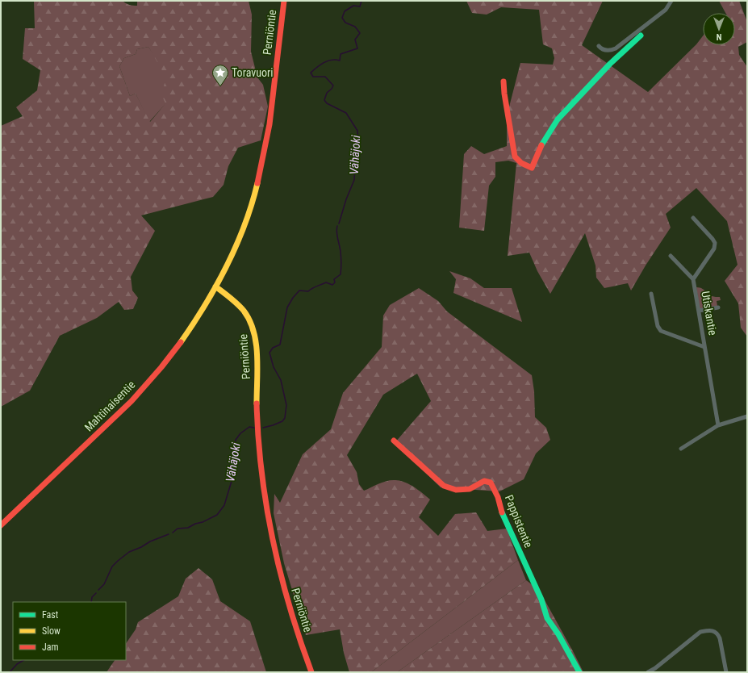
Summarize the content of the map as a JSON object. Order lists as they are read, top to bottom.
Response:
{
  "streets": {
    "main road": ["Perniöntie", "Mahtinaisentie", "Pappistentie"],
    "street": ["Utiskantie"]
  },
  "crossings": [
    ["Perniöntie", "Mahtinaisentie"]
  ],
  "water": ["Vähäjoki"],
  "places": {
    "place": ["Toravuori"]
  },
  "legend": ["Fast", "Slow", "Jam"],
  "north": "bottom"
}
